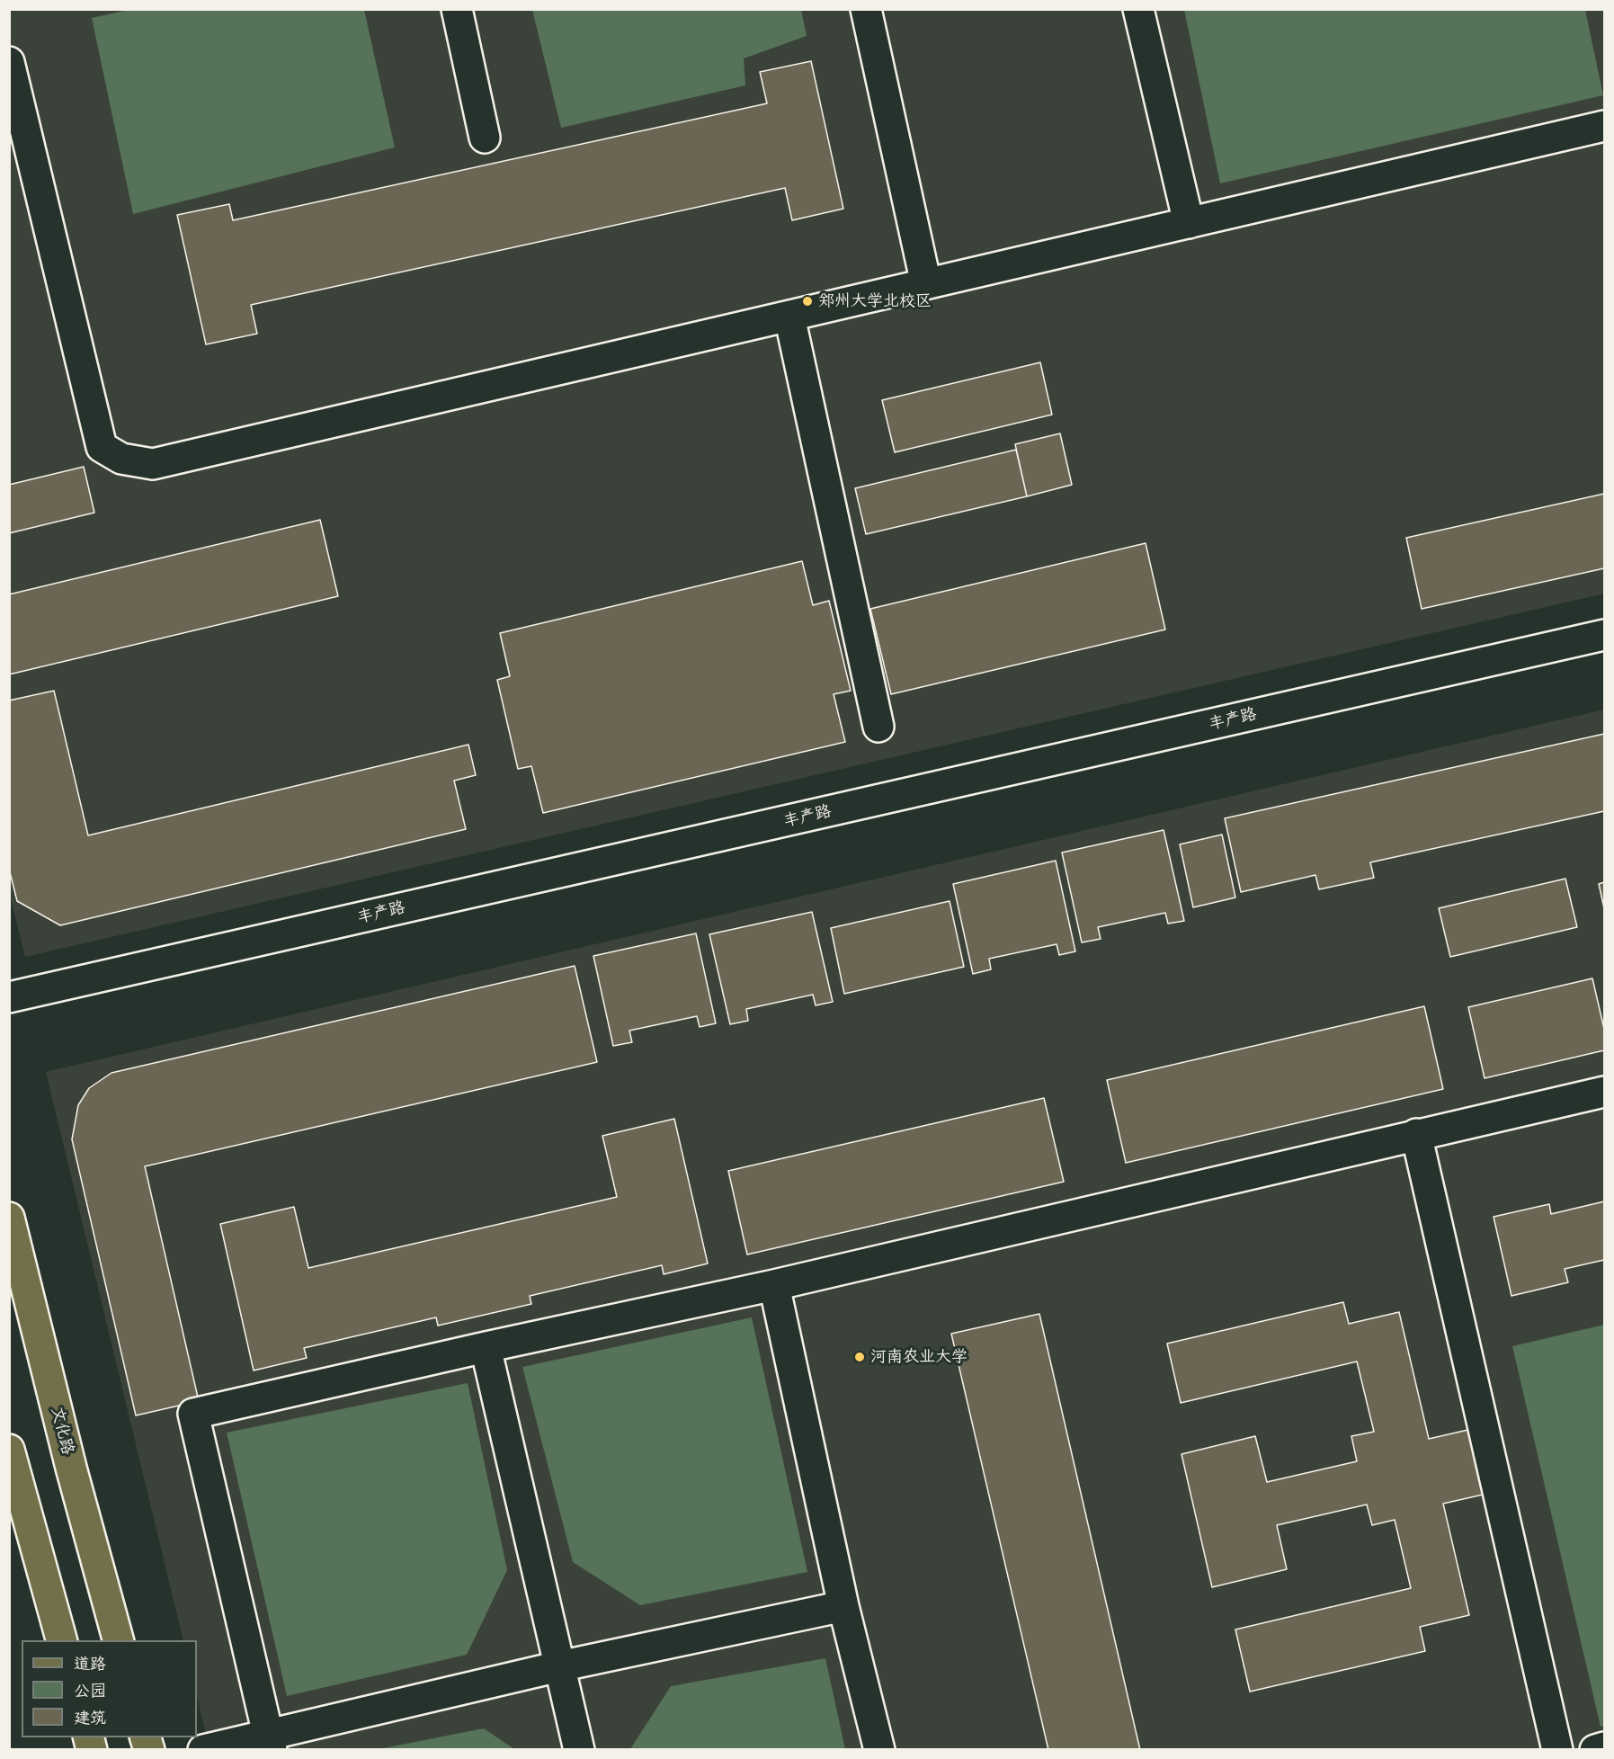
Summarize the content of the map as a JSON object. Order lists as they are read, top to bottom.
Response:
{
  "streets": {
    "main road": ["文化路"],
    "street": ["丰产路"]
  },
  "places": ["郑州大学北校区", "河南农业大学"],
  "legend": ["道路", "公园", "建筑"]
}
